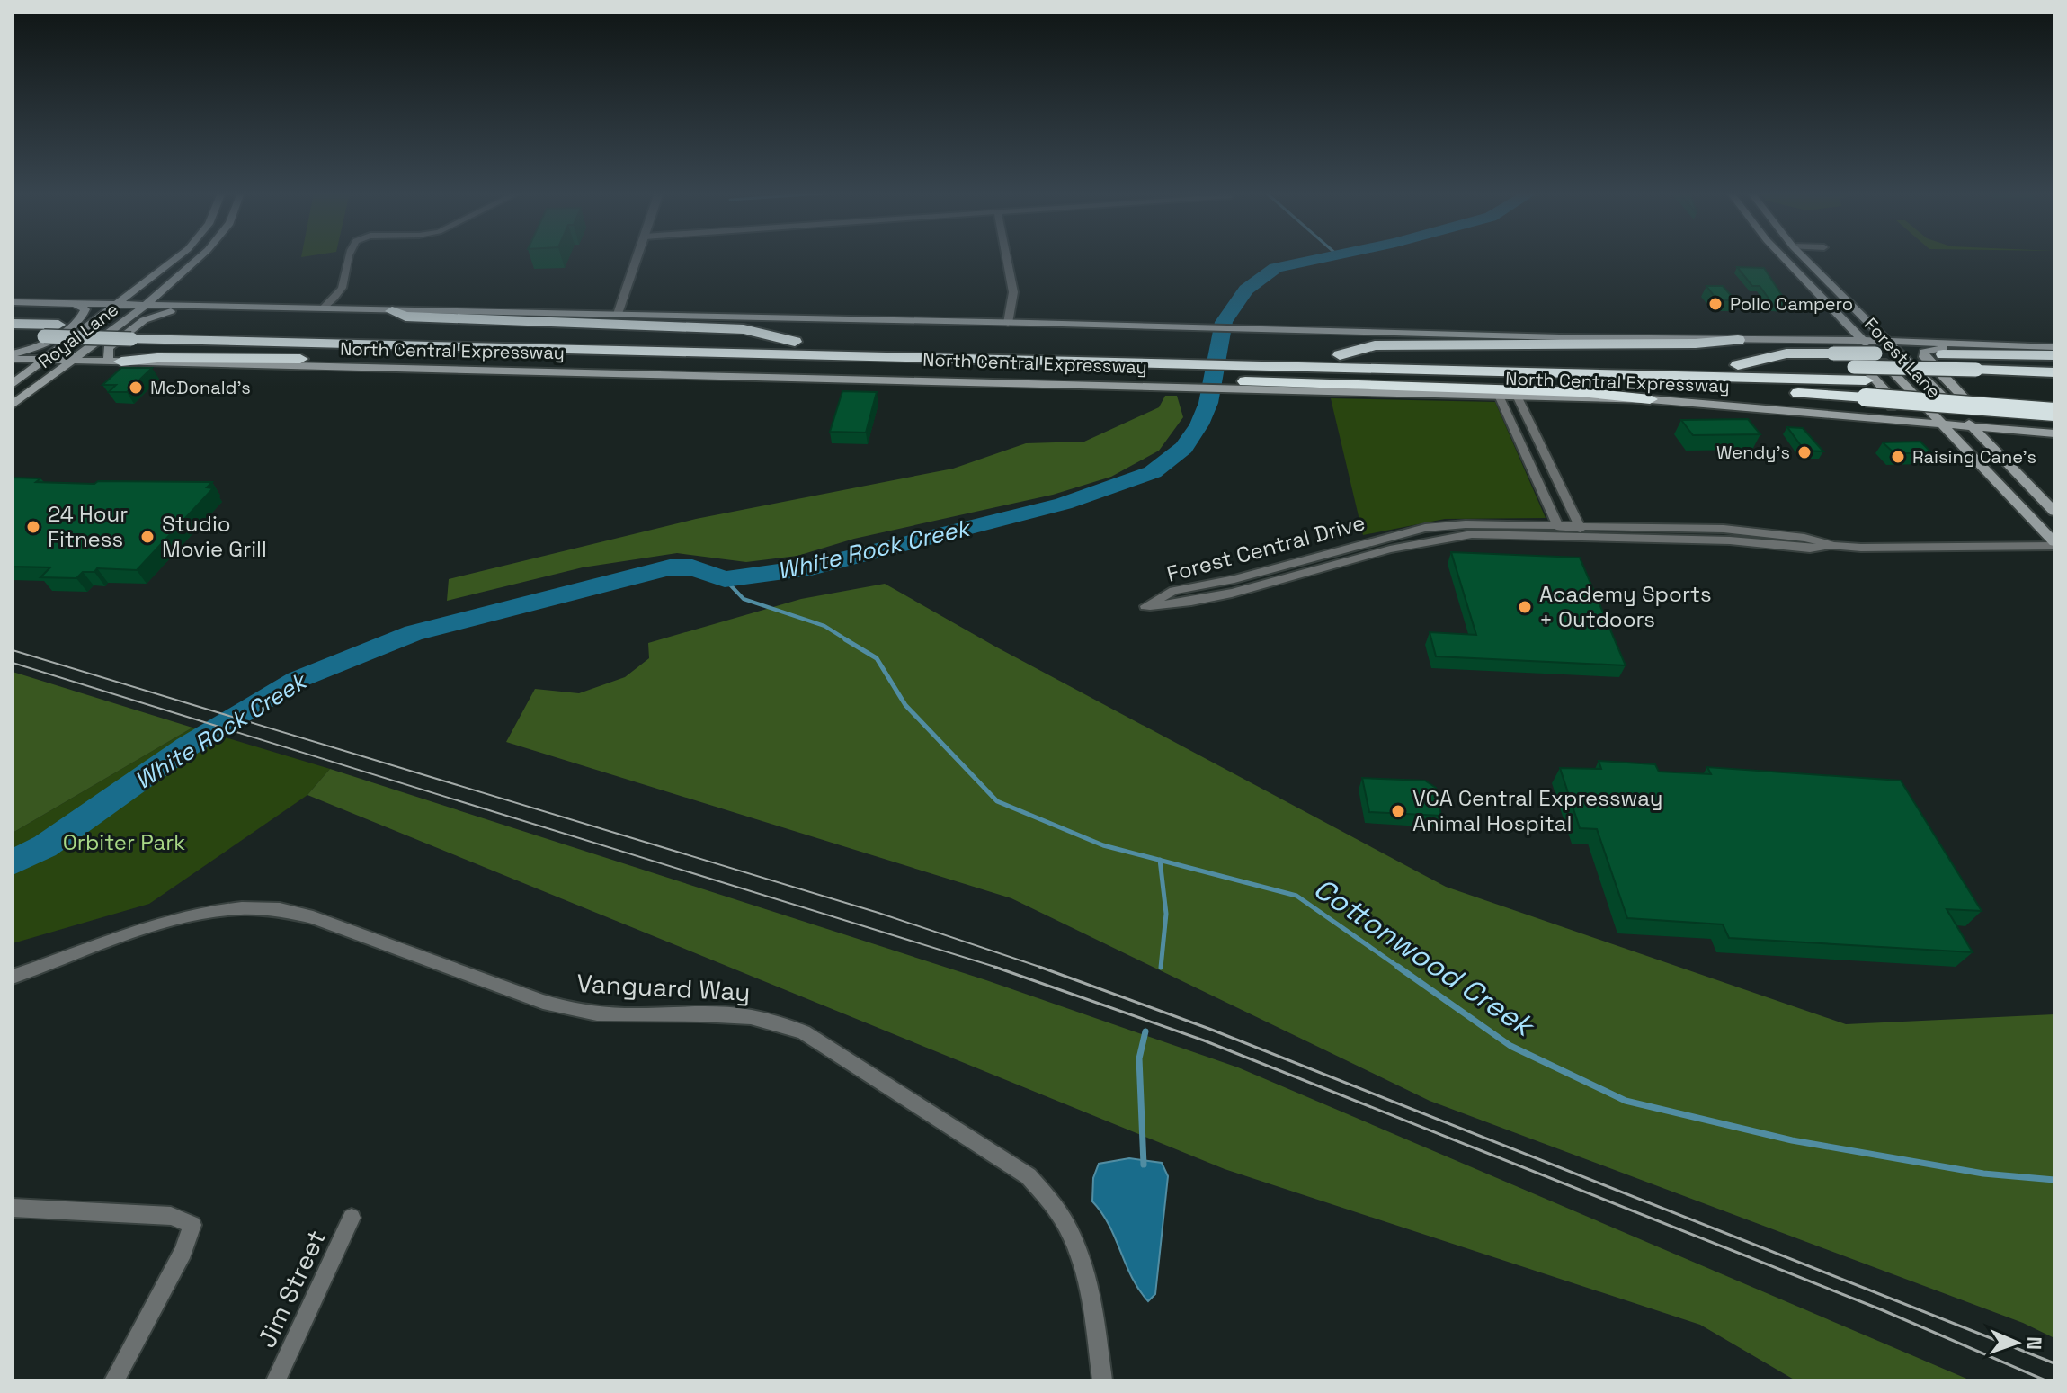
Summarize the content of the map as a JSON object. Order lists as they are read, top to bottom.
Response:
{
  "streets": {
    "highway": ["North Central Expressway"],
    "main road": ["Royal Lane", "Forest Lane"],
    "street": ["Forest Central Drive", "Vanguard Way", "Jim Street"]
  },
  "crossings": [
    ["Royal Lane", "North Central Expressway"],
    ["North Central Expressway", "Forest Lane"],
    ["Forest Lane", "Forest Central Drive"]
  ],
  "water": ["White Rock Creek", "Cottonwood Creek"],
  "parks": ["Orbiter Park"],
  "places": [
    "Pollo Campero",
    "McDonald's",
    "Wendy's",
    "Raising Cane's",
    "24 Hour Fitness",
    "Studio Movie Grill",
    "Academy Sports + Outdoors",
    "VCA Central Expressway Animal Hospital"
  ],
  "north": "right"
}
